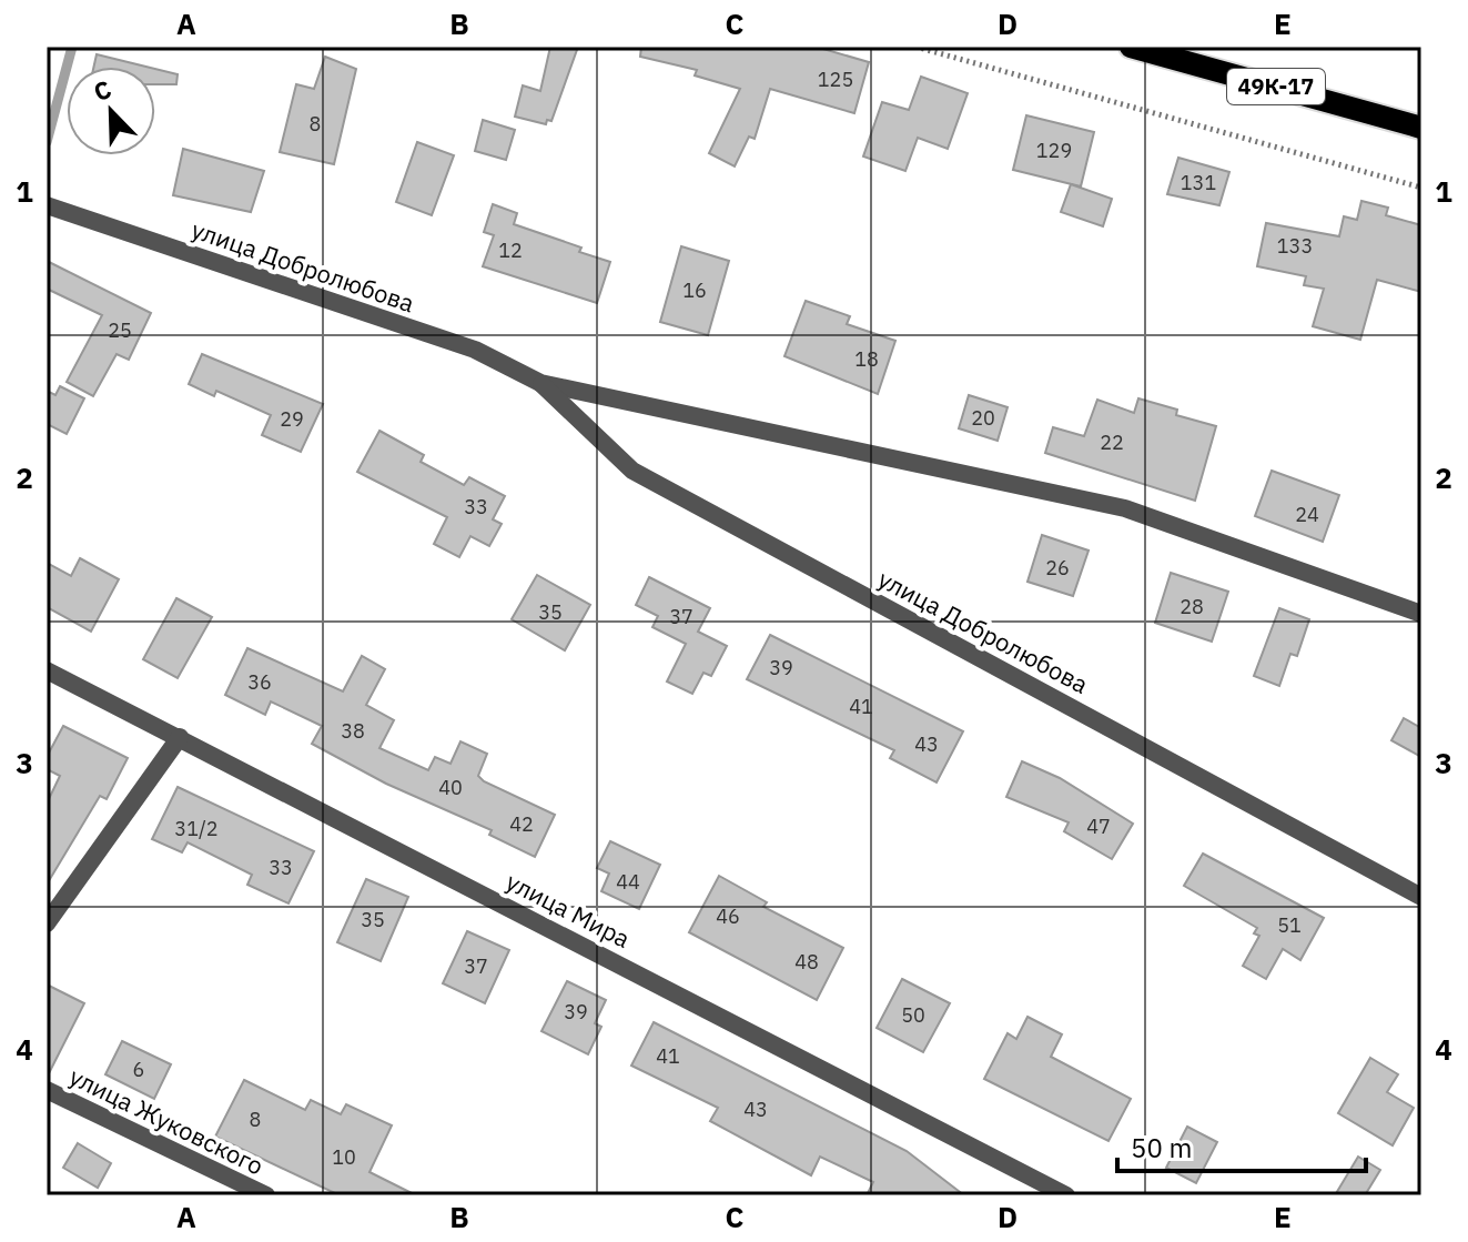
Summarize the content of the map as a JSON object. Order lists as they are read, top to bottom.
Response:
{
  "streets": {
    "main road": ["49К-17"],
    "street": ["улица Добролюбова", "улица Мира", "улица Жуковского"]
  },
  "house_numbers": [
    "125",
    "8",
    "129",
    "131",
    "133",
    "12",
    "16",
    "25",
    "18",
    "20",
    "29",
    "22",
    "33",
    "24",
    "26",
    "28",
    "35",
    "37",
    "39",
    "36",
    "41",
    "38",
    "43",
    "40",
    "42",
    "47",
    "31/2",
    "33",
    "44",
    "46",
    "35",
    "51",
    "48",
    "37",
    "39",
    "50",
    "41",
    "6",
    "43",
    "8",
    "10"
  ],
  "scale_bar": "50 m",
  "north": "top left",
  "grid": {
    "columns": [
      "A",
      "B",
      "C",
      "D",
      "E"
    ],
    "rows": [
      "1",
      "2",
      "3",
      "4"
    ]
  }
}
